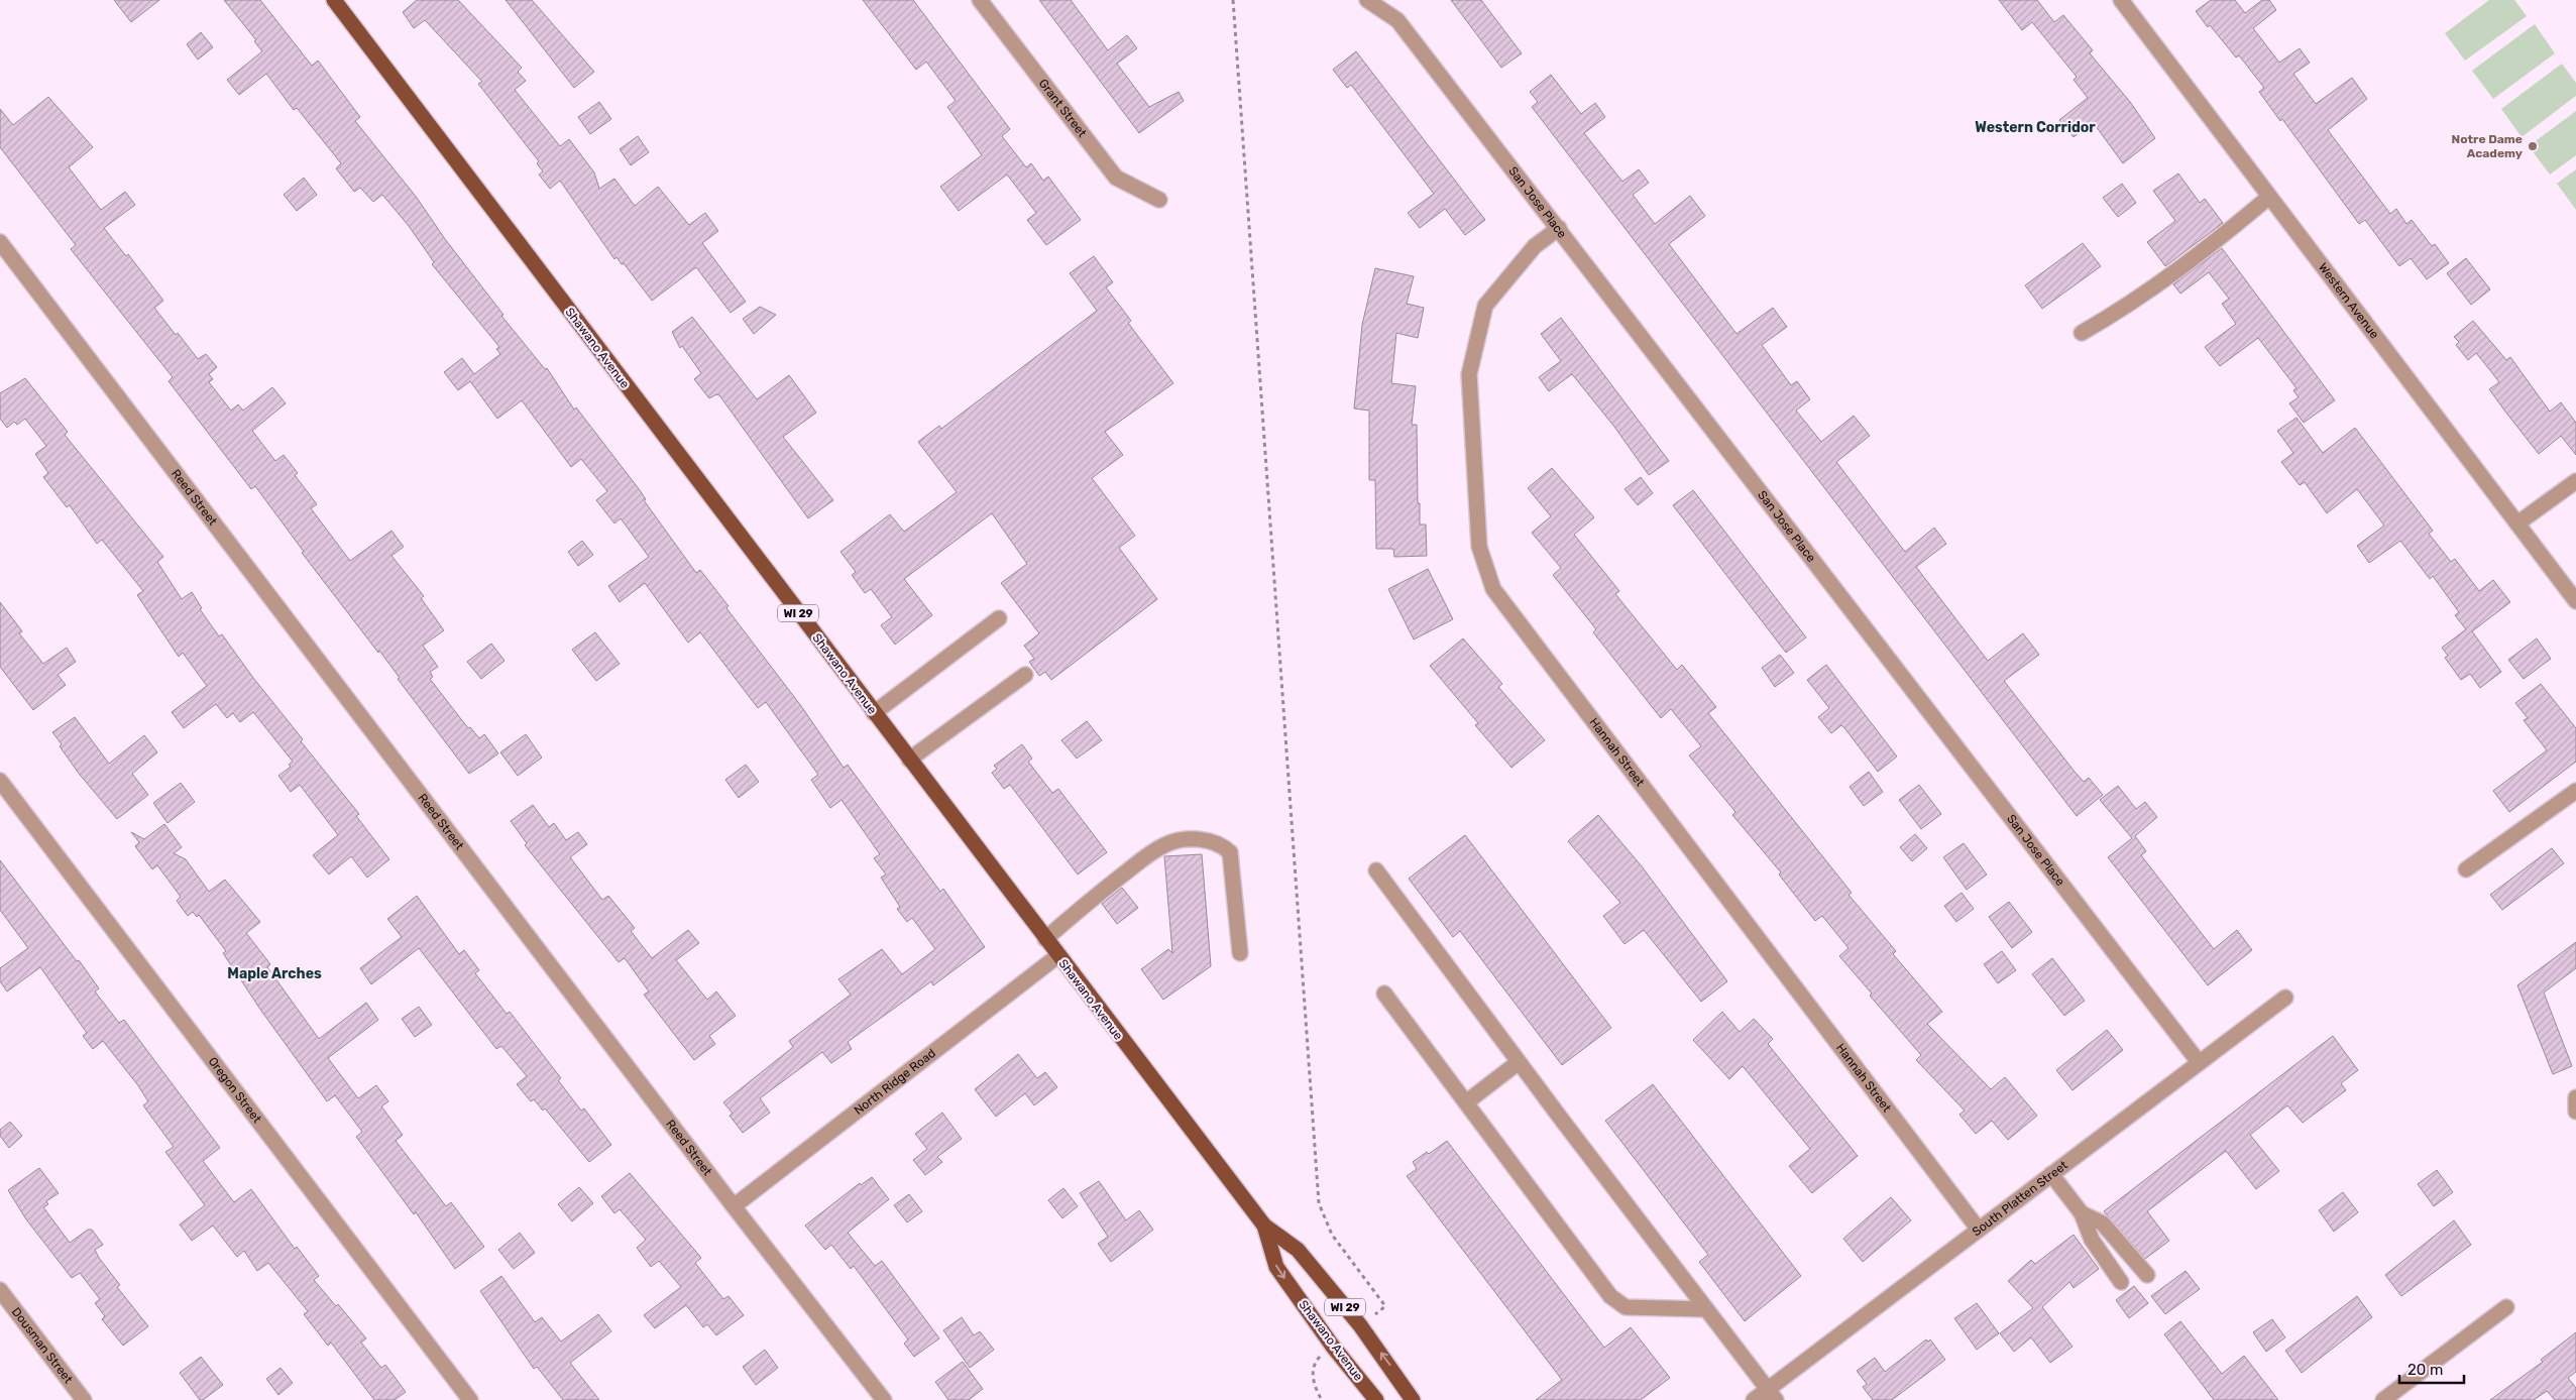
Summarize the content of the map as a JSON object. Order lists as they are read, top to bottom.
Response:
{
  "streets": {
    "main road": ["Shawano Avenue", "WI 29"],
    "street": [
      "Grant Street",
      "San Jose Place",
      "Western Avenue",
      "Reed Street",
      "Hannah Street",
      "North Ridge Road",
      "Oregon Street",
      "South Platten Street",
      "Dousman Street"
    ]
  },
  "crossings": [
    ["San Jose Place", "Hannah Street"],
    ["San Jose Place", "South Platten Street"],
    ["Shawano Avenue", "North Ridge Road"],
    ["Reed Street", "North Ridge Road"],
    ["Hannah Street", "South Platten Street"]
  ],
  "districts": ["Western Corridor", "Maple Arches"],
  "places": ["Notre Dame Academy"],
  "scale_bar": "20 m"
}
